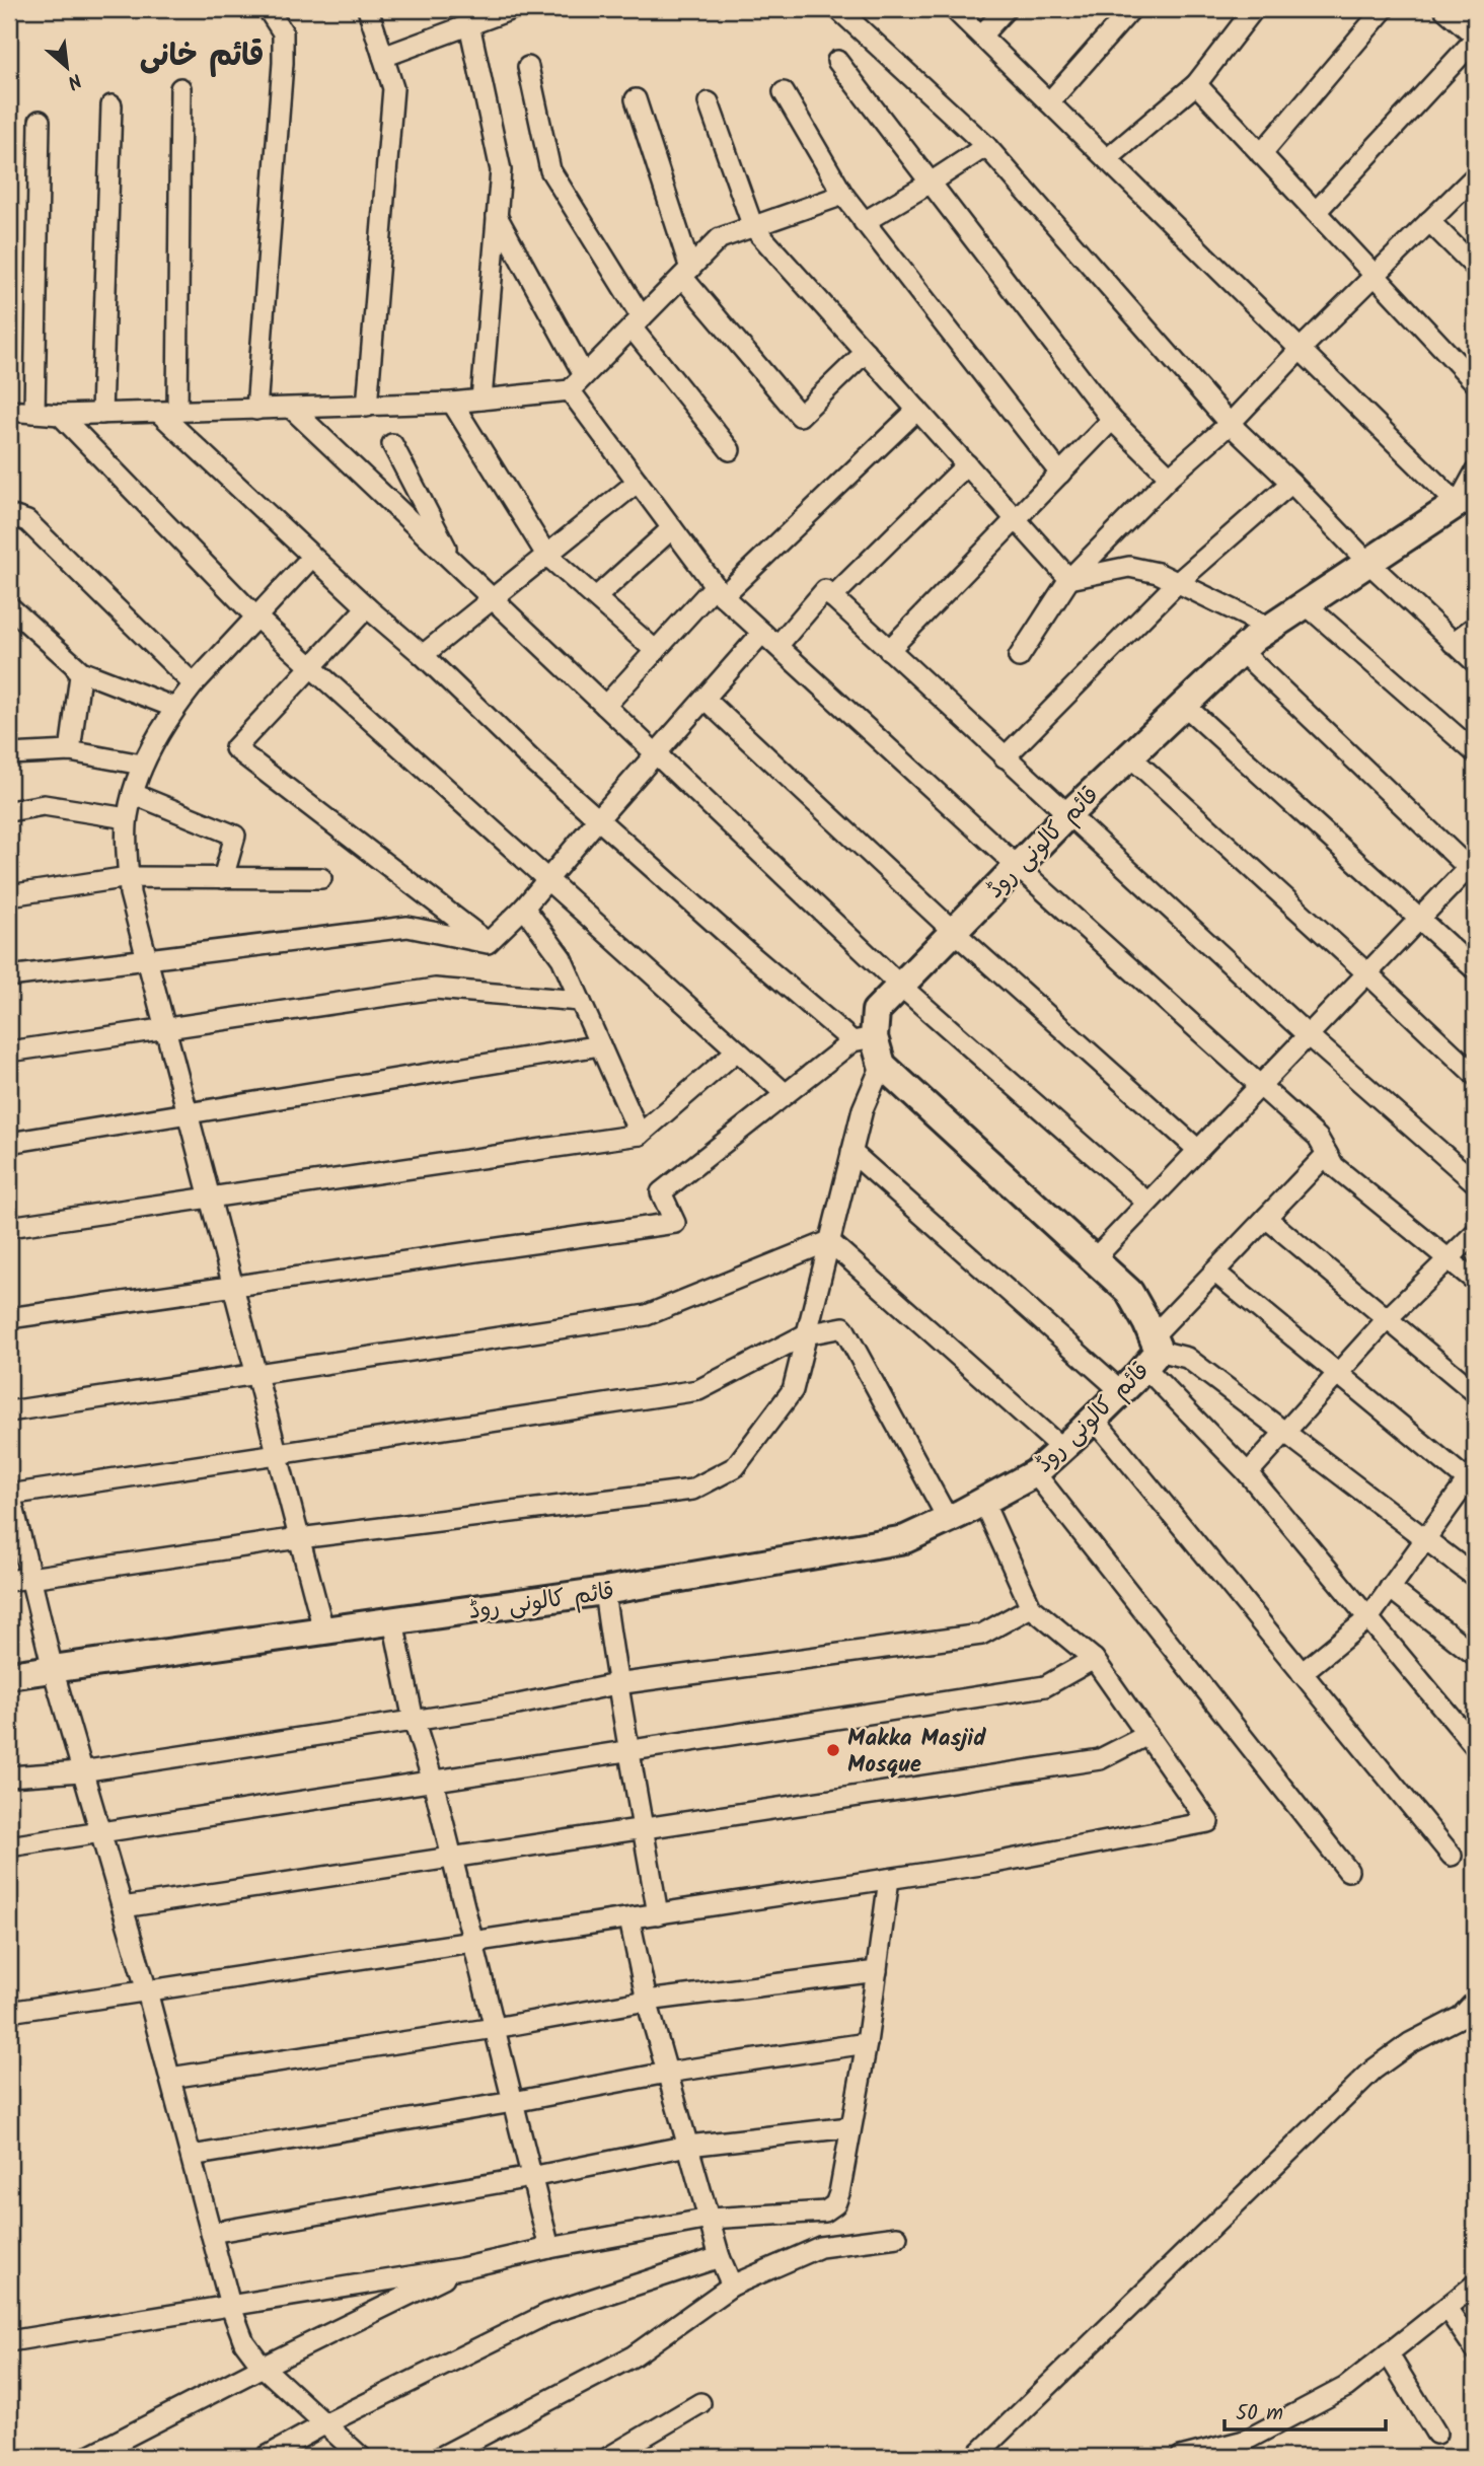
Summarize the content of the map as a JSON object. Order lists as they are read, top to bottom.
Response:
{
  "streets": {
    "street": ["قائم کالونی روڈ"]
  },
  "districts": ["قائم خانى"],
  "places": ["Makka Masjid Mosque"],
  "scale_bar": "50 m",
  "north": "bottom right"
}
